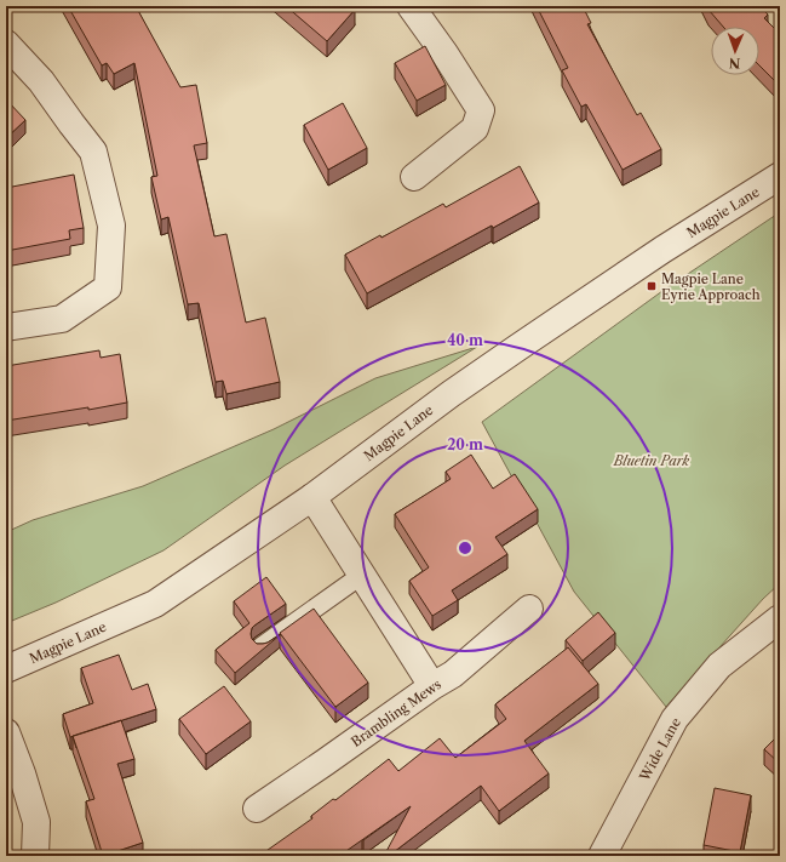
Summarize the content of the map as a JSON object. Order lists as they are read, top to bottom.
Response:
{
  "streets": {
    "street": ["Magpie Lane", "Brambling Mews", "Wide Lane"]
  },
  "parks": ["Bluetin Park"],
  "places": {
    "transit": ["Magpie Lane Eyrie Approach"]
  },
  "north": "bottom",
  "rings": ["40 m", "20 m"]
}
